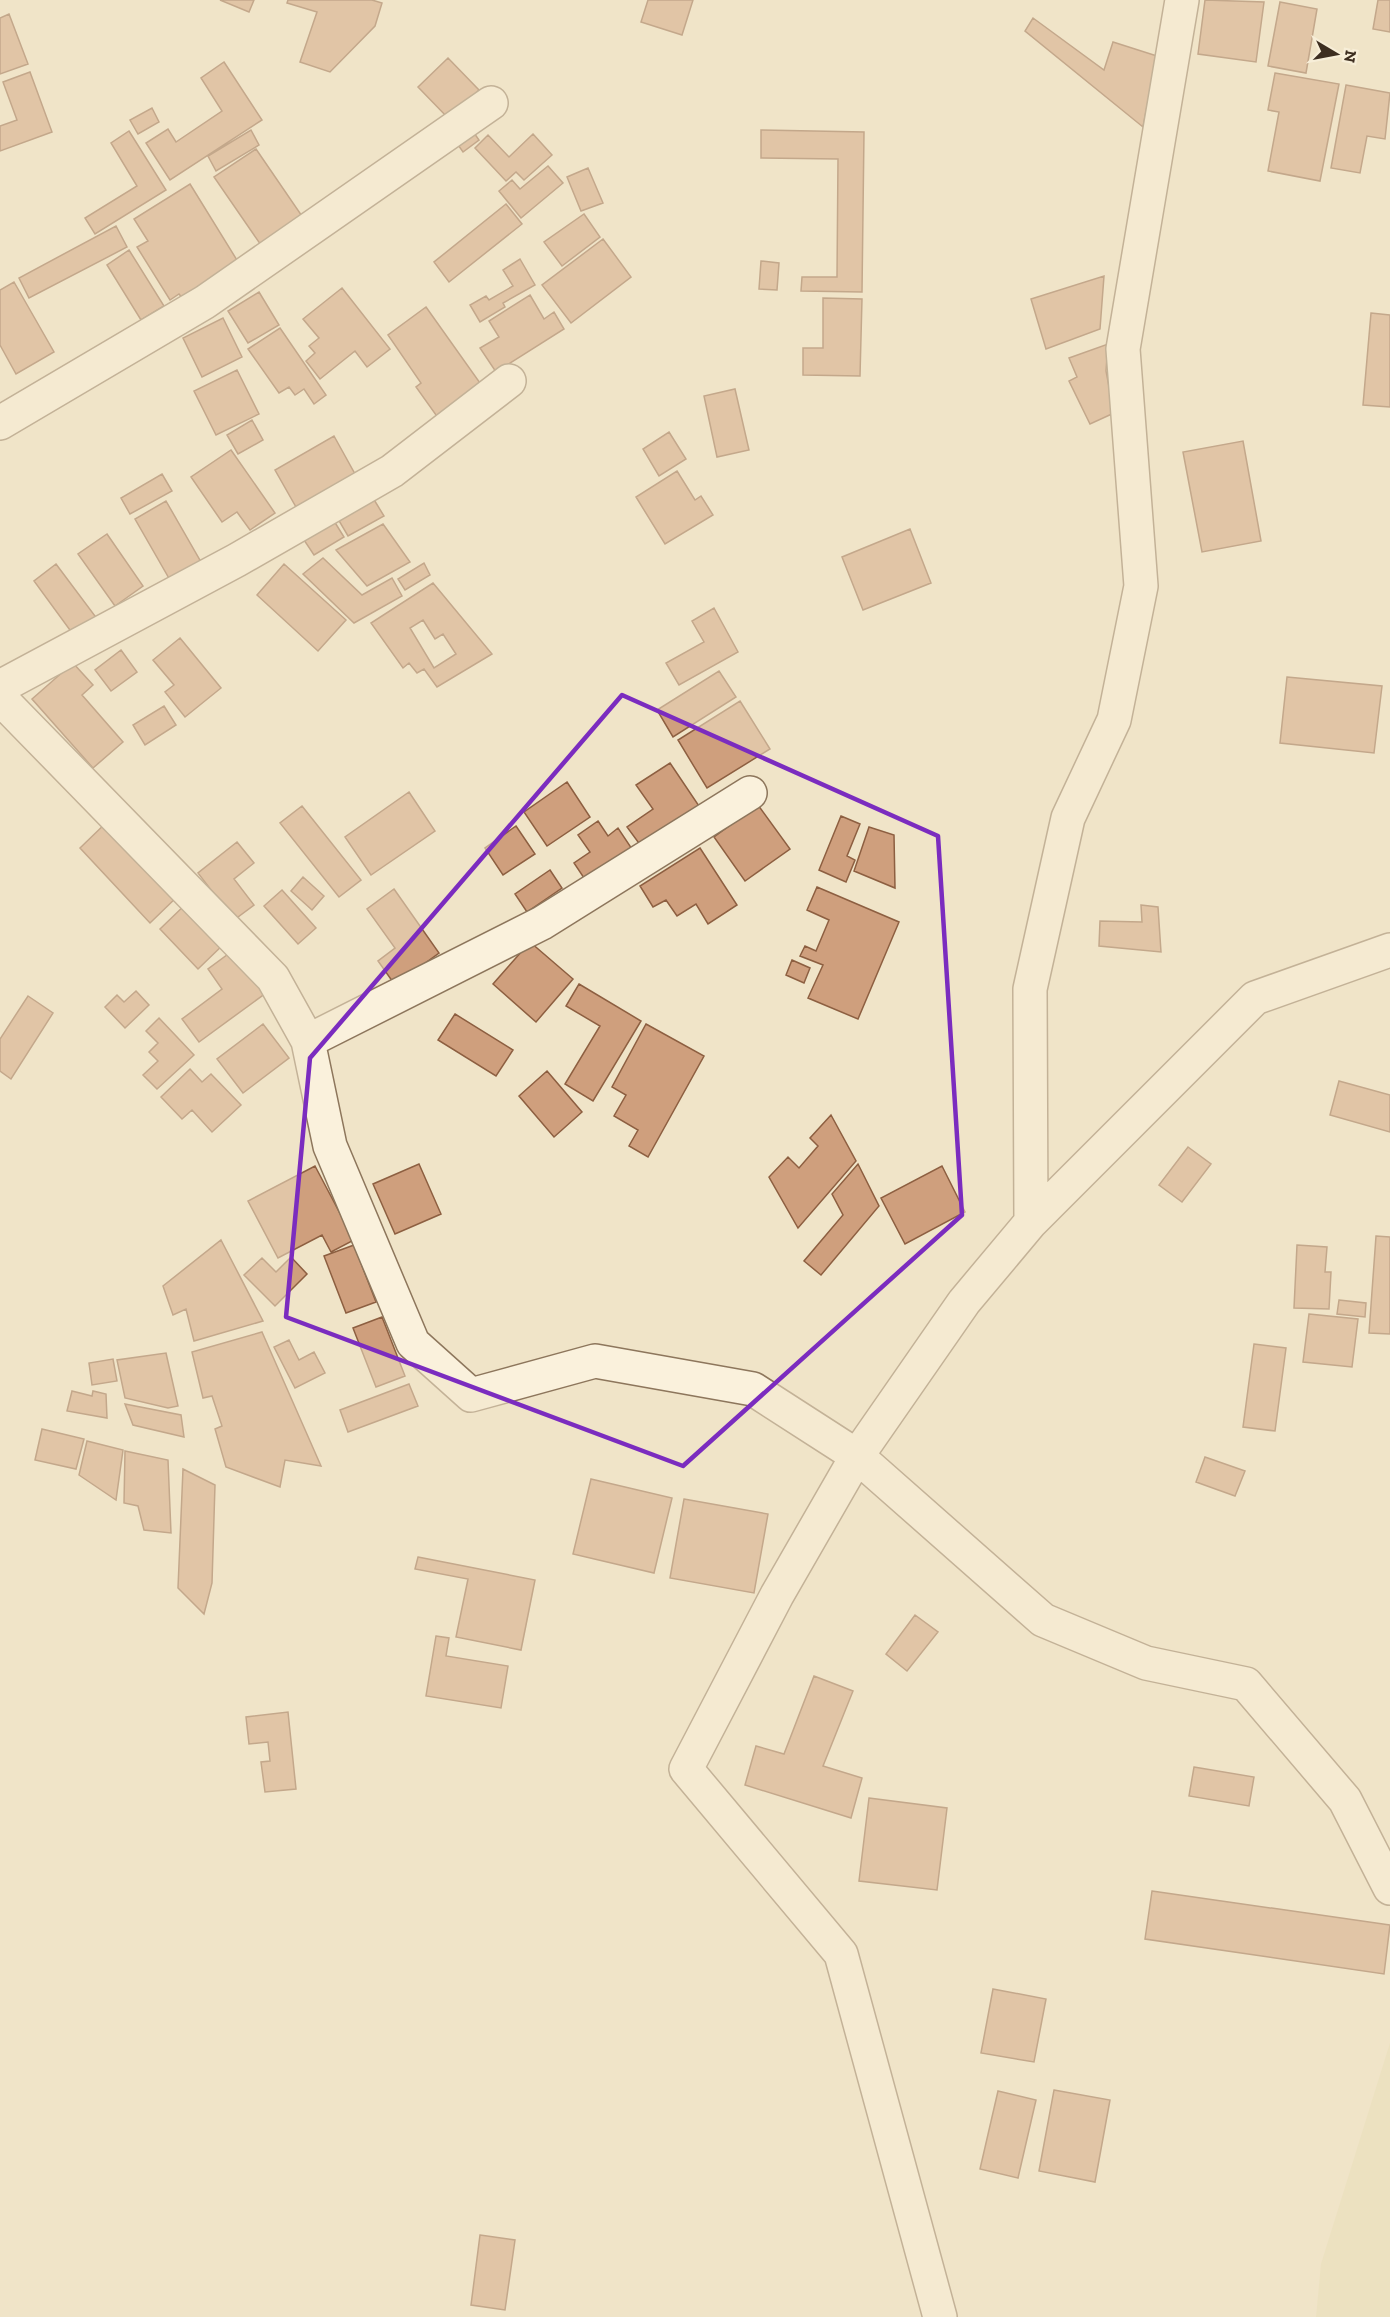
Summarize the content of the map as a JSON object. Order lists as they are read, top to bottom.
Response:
{
  "north": "right"
}
